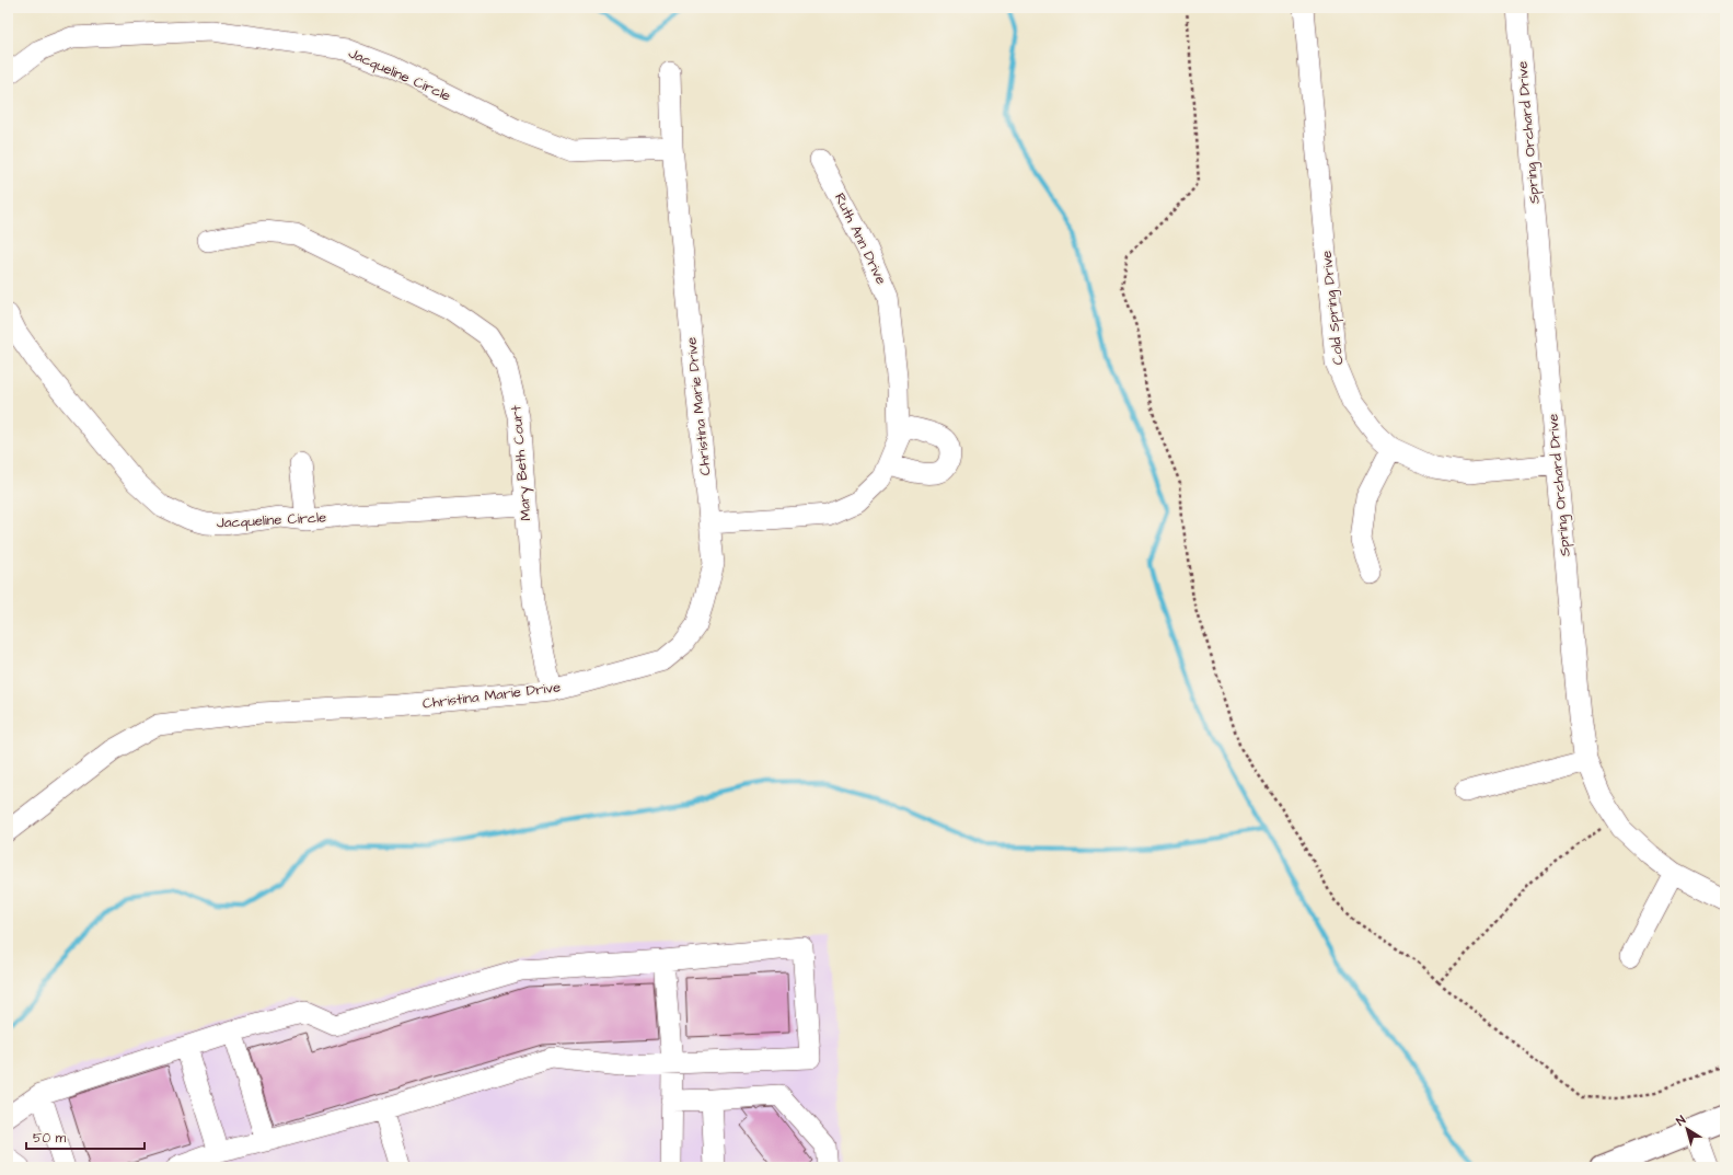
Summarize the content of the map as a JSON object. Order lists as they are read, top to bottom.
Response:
{
  "streets": {
    "street": [
      "Jacqueline Circle",
      "Spring Orchard Drive",
      "Ruth Ann Drive",
      "Cold Spring Drive",
      "Christina Marie Drive",
      "Mary Beth Court"
    ]
  },
  "crossings": [
    ["Jacqueline Circle", "Christina Marie Drive"],
    ["Jacqueline Circle", "Mary Beth Court"],
    ["Spring Orchard Drive", "Cold Spring Drive"],
    ["Ruth Ann Drive", "Christina Marie Drive"],
    ["Christina Marie Drive", "Mary Beth Court"]
  ],
  "scale_bar": "50 m",
  "north": "top left"
}
